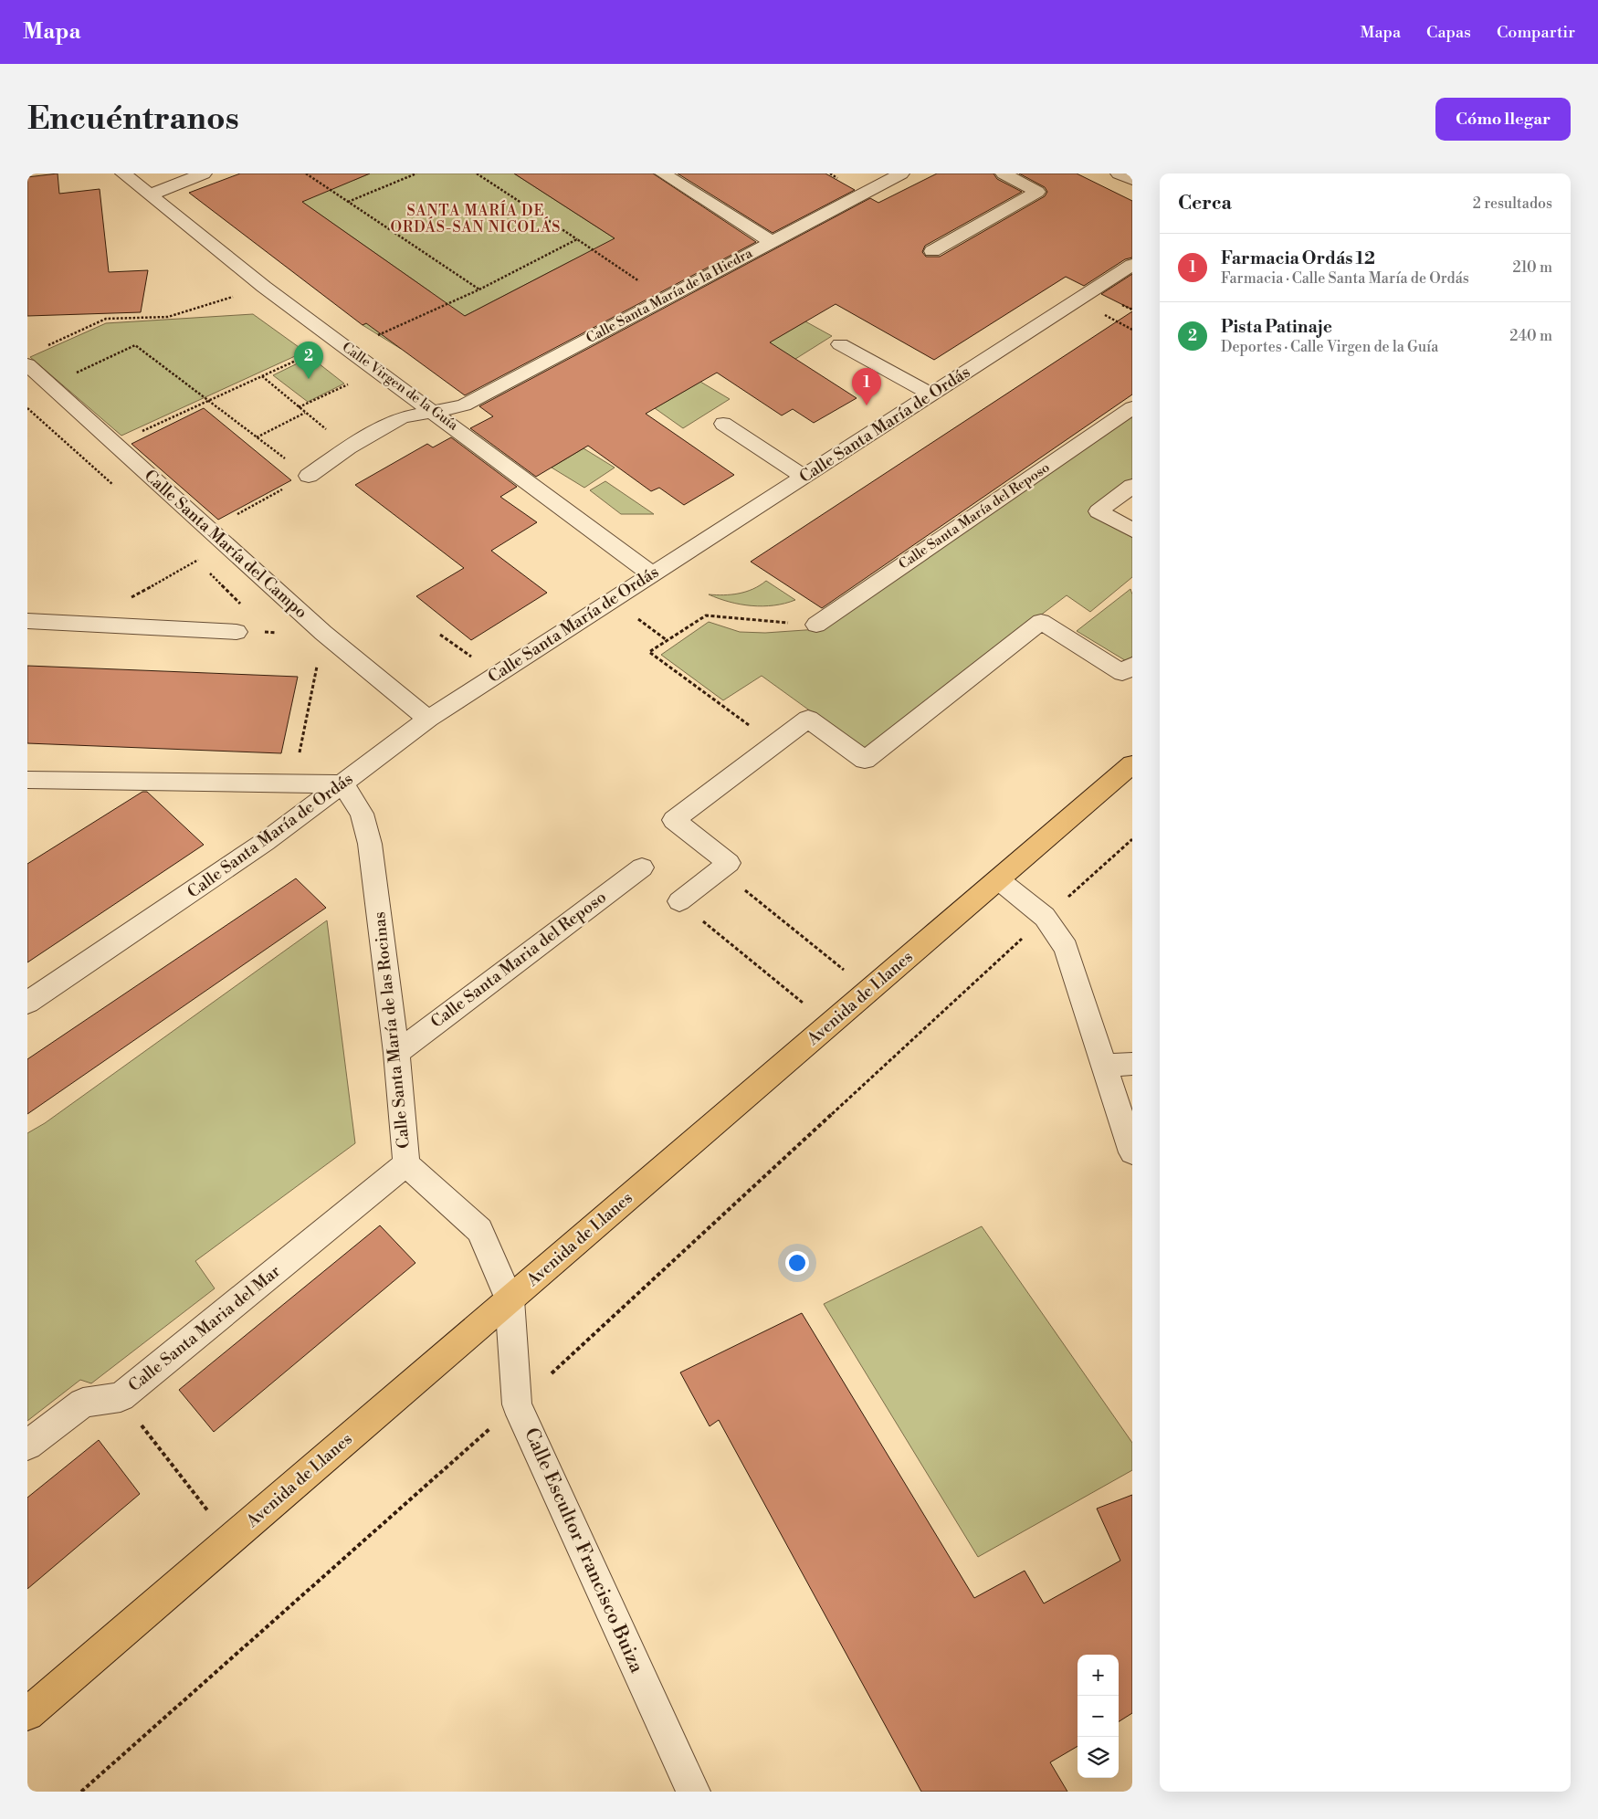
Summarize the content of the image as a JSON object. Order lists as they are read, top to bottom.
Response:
{
  "streets": {
    "main road": ["Avenida de Llanes"],
    "street": [
      "Calle Santa María de la Hiedra",
      "Calle Virgen de la Guía",
      "Calle Santa María de Ordás",
      "Calle Santa María del Reposo",
      "Calle Santa María del Campo",
      "Calle Santa Maria del Reposo",
      "Calle Santa María de las Rocinas",
      "Calle Santa Maria del Mar",
      "Calle Escultor Francisco Buiza"
    ]
  },
  "crossings": [
    ["Calle Santa María de la Hiedra", "Calle Virgen de la Guía"],
    ["Calle Virgen de la Guía", "Calle Santa María de Ordás"],
    ["Calle Santa María de Ordás", "Calle Santa María del Campo"],
    ["Calle Santa María de Ordás", "Calle Santa María de las Rocinas"],
    ["Calle Santa Maria del Reposo", "Calle Santa María de las Rocinas"],
    ["Avenida de Llanes", "Calle Santa María de las Rocinas"],
    ["Avenida de Llanes", "Calle Santa Maria del Mar"],
    ["Avenida de Llanes", "Calle Escultor Francisco Buiza"],
    ["Calle Santa María de las Rocinas", "Calle Santa Maria del Mar"],
    ["Calle Santa María de las Rocinas", "Calle Escultor Francisco Buiza"]
  ],
  "districts": ["SANTA MARÍA DE ORDÁS-SAN NICOLÁS"],
  "page": {
    "header": "Mapa",
    "nav": ["Mapa", "Capas", "Compartir"],
    "buttons": "Cómo llegar",
    "title": "Encuéntranos",
    "heading": ["Cerca", "2 resultados"],
    "list": [
      {
        "mark": "1",
        "name": "Farmacia Ordás 12",
        "note": "Farmacia · Calle Santa María de Ordás",
        "value": "210 m"
      },
      {
        "mark": "2",
        "name": "Pista Patinaje",
        "note": "Deportes · Calle Virgen de la Guía",
        "value": "240 m"
      }
    ],
    "pins": ["2", "1"],
    "map_buttons": ["+", "−"]
  }
}
